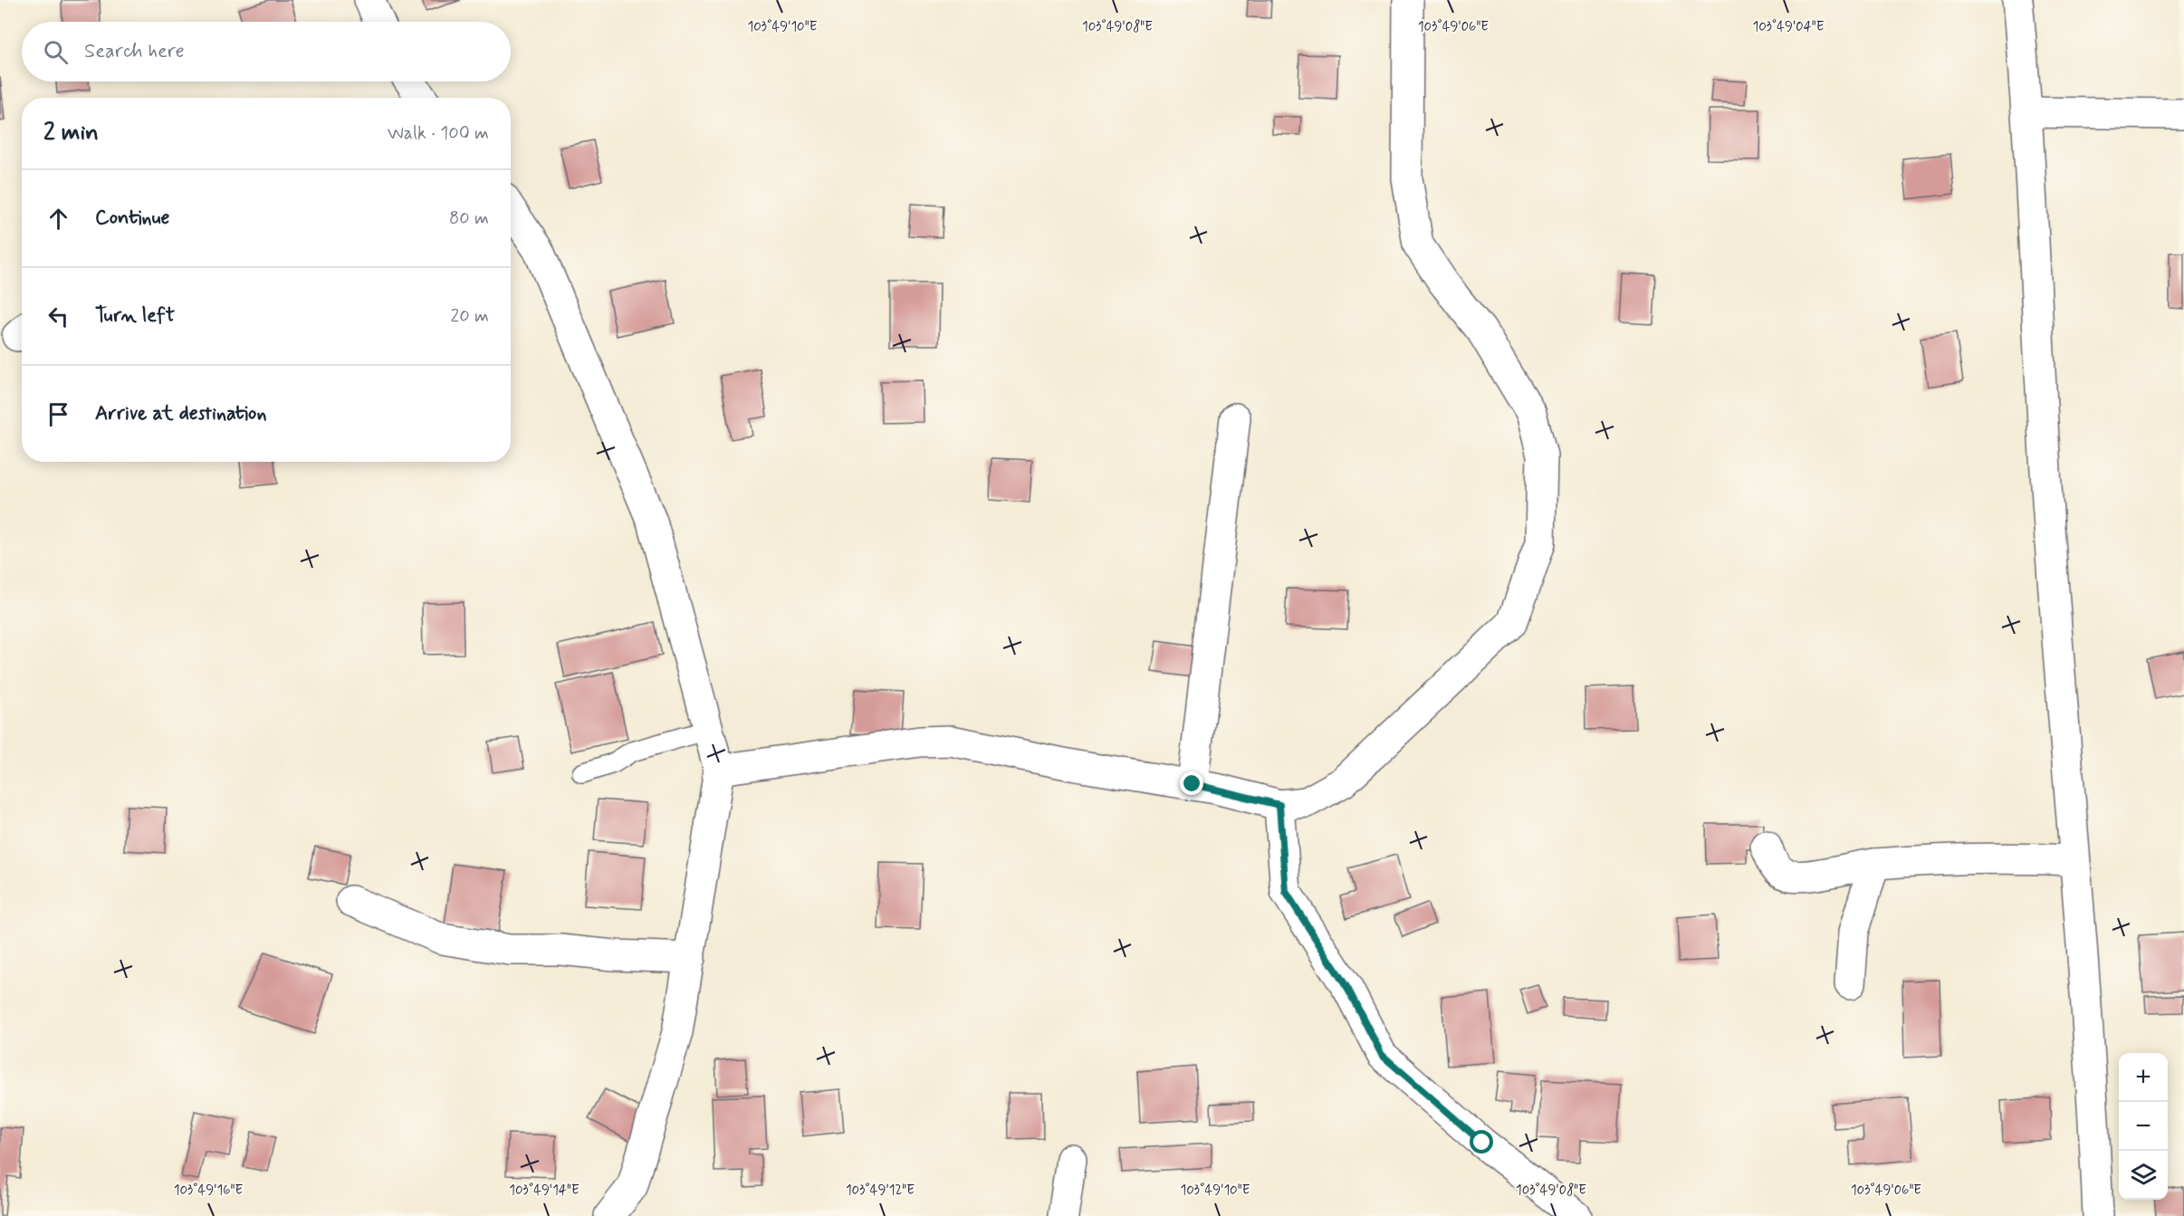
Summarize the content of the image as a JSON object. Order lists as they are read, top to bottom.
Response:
{
  "page": {
    "search": "Search here",
    "heading": ["2 min", "Walk · 100 m"],
    "list": [
      ["Continue", "80 m"],
      ["Turn left", "20 m"],
      "Arrive at destination"
    ],
    "map_buttons": ["+", "−"]
  },
  "coordinates": [
    "103°49'10\"E",
    "103°49'08\"E",
    "103°49'06\"E",
    "103°49'04\"E",
    "103°49'16\"E",
    "103°49'14\"E",
    "103°49'12\"E"
  ]
}
